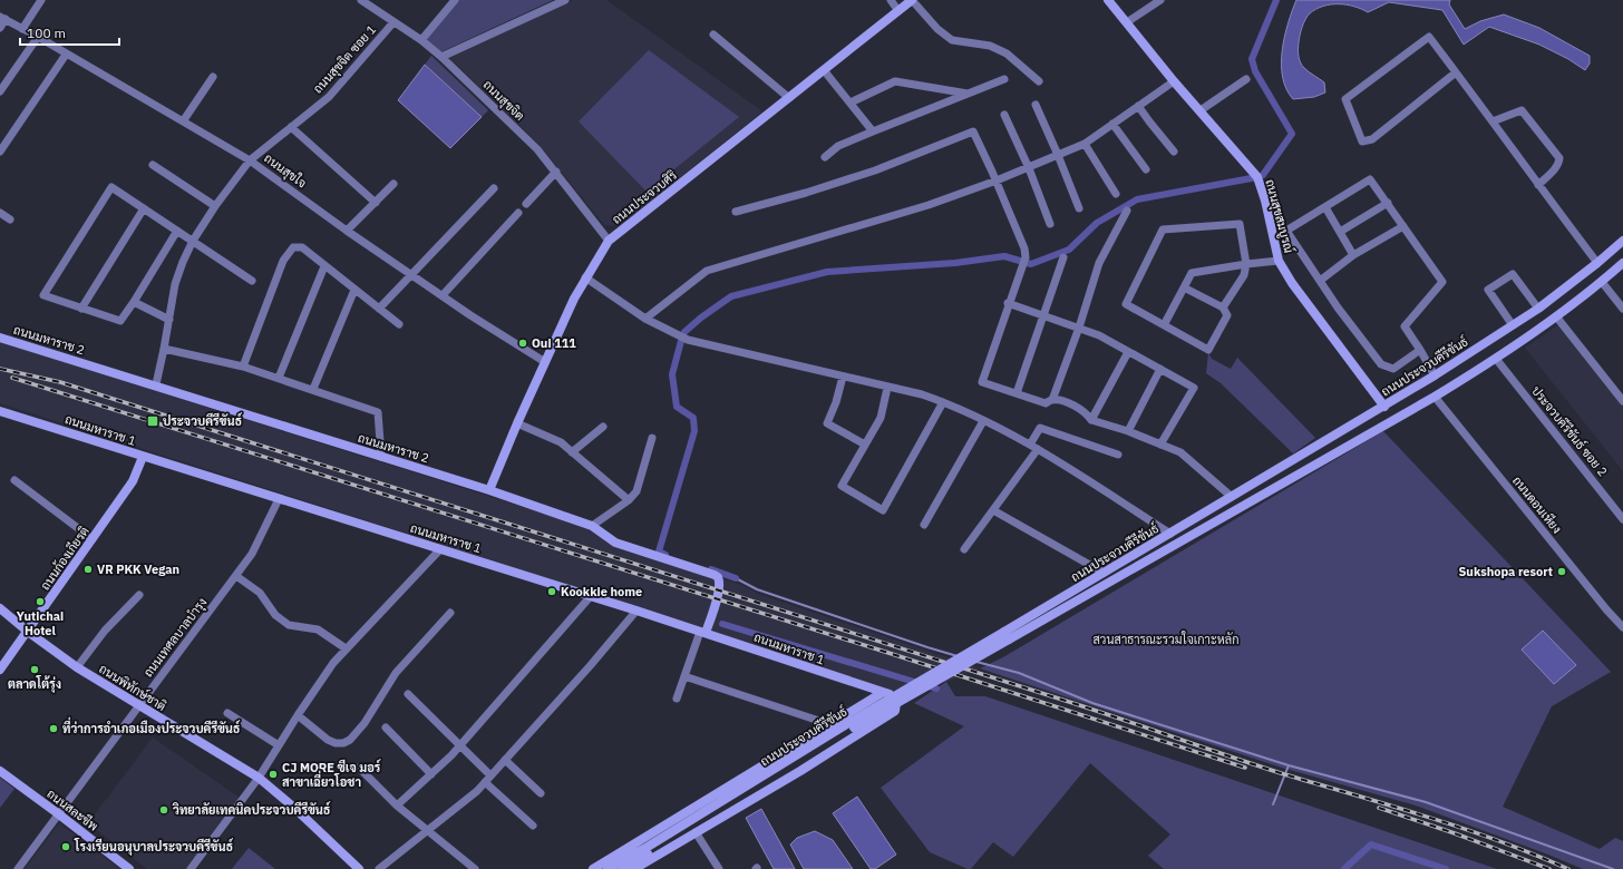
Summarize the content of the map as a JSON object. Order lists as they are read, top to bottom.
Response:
{
  "streets": {
    "street": [
      "ถนนสุขจิต ซอย 1",
      "ถนนสุขจิต",
      "ถนนสุขใจ",
      "ถนนประจวบศิริ",
      "ถนนสุขสมบูรณ์",
      "ถนนมหาราช 2",
      "ถนนประจวบคีรีขันธ์",
      "ถนนมหาราช 1",
      "ประจวบคีรีขันธ์ ซอย 2",
      "ถนนดอนเหียง",
      "ถนนก้องเกียรติ",
      "ถนนเทศลบาลบำรุง",
      "ถนนพิทักษ์ชาติ",
      "ถนนสละชีพ"
    ]
  },
  "crossings": [
    ["ถนนสุขจิต ซอย 1", "ถนนสุขจิต"],
    ["ถนนสุขจิต ซอย 1", "ถนนสุขใจ"],
    ["ถนนสุขจิต ซอย 1", "ถนนมหาราช 2"],
    ["ถนนสุขจิต", "ถนนประจวบศิริ"],
    ["ถนนสุขใจ", "ถนนประจวบศิริ"],
    ["ถนนประจวบศิริ", "ถนนมหาราช 2"],
    ["ถนนสุขสมบูรณ์", "ถนนประจวบคีรีขันธ์"],
    ["ถนนมหาราช 2", "ถนนมหาราช 1"],
    ["ถนนประจวบคีรีขันธ์", "ประจวบคีรีขันธ์ ซอย 2"],
    ["ถนนประจวบคีรีขันธ์", "ถนนดอนเหียง"],
    ["ถนนมหาราช 1", "ถนนก้องเกียรติ"],
    ["ถนนมหาราช 1", "ถนนเทศลบาลบำรุง"],
    ["ถนนก้องเกียรติ", "ถนนพิทักษ์ชาติ"],
    ["ถนนเทศลบาลบำรุง", "ถนนพิทักษ์ชาติ"],
    ["ถนนเทศลบาลบำรุง", "ถนนสละชีพ"]
  ],
  "parks": ["สวนสาธารณะรวมใจเกาะหลัก"],
  "places": {
    "other": [
      "Oui 111",
      "VR PKK Vegan",
      "Sukshopa resort",
      "Kookkie home",
      "Yutichai Hotel",
      "ตลาดโต้รุ่ง",
      "ที่ว่าการอำเภอเมืองประจวบคีรีขันธ์",
      "CJ MORE ซีเจ มอร์ สาขาเฉี่ยวโอชา",
      "วิทยาลัยเทคนิคประจวบคีรีขันธ์",
      "โรงเรียนอนุบาลประจวบคีรีขันธ์"
    ],
    "transit": ["ประจวบคีรีขันธ์"]
  },
  "scale_bar": "100 m"
}
